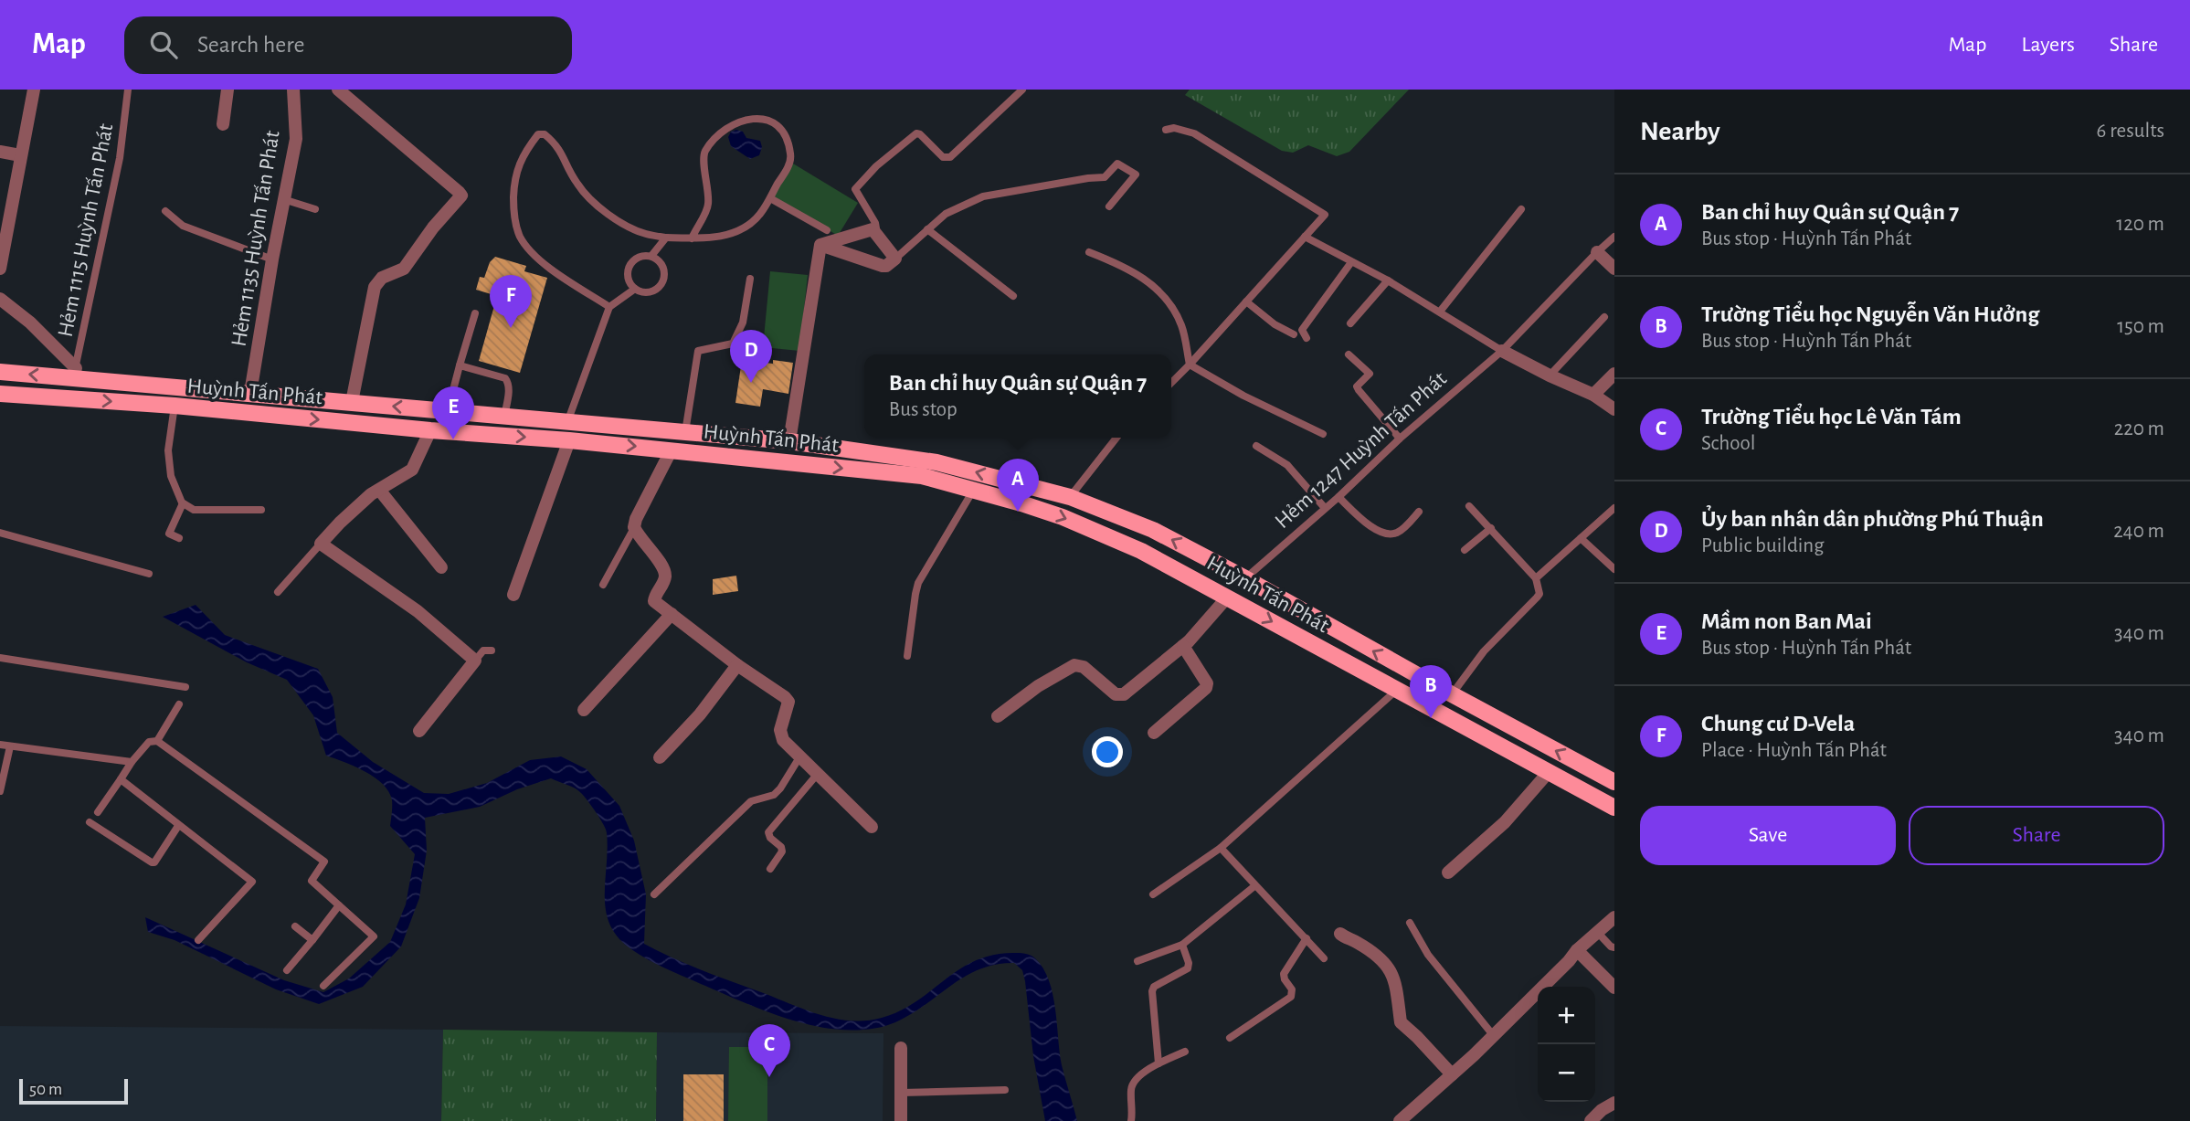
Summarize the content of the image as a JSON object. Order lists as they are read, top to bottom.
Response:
{
  "streets": {
    "main road": ["Huỳnh Tấn Phát"],
    "street": ["Hẻm 1135 Huỳnh Tấn Phát"],
    "lane": ["Hẻm 1115 Huỳnh Tấn Phát", "Hẻm 1247 Huỳnh Tấn Phát"]
  },
  "crossings": [
    ["Hẻm 1115 Huỳnh Tấn Phát", "Huỳnh Tấn Phát"],
    ["Hẻm 1135 Huỳnh Tấn Phát", "Huỳnh Tấn Phát"],
    ["Huỳnh Tấn Phát", "Hẻm 1247 Huỳnh Tấn Phát"]
  ],
  "scale_bar": "50 m",
  "page": {
    "header": "Map",
    "search": "Search here",
    "nav": ["Map", "Layers", "Share"],
    "heading": ["Nearby", "6 results"],
    "list": [
      {
        "mark": "A",
        "name": "Ban chỉ huy Quân sự Quận 7",
        "note": "Bus stop · Huỳnh Tấn Phát",
        "value": "120 m"
      },
      {
        "mark": "B",
        "name": "Trường Tiểu học Nguyễn Văn Hưởng",
        "note": "Bus stop · Huỳnh Tấn Phát",
        "value": "150 m"
      },
      {
        "mark": "C",
        "name": "Trường Tiểu học Lê Văn Tám",
        "note": "School",
        "value": "220 m"
      },
      {
        "mark": "D",
        "name": "Ủy ban nhân dân phường Phú Thuận",
        "note": "Public building",
        "value": "240 m"
      },
      {
        "mark": "E",
        "name": "Mầm non Ban Mai",
        "note": "Bus stop · Huỳnh Tấn Phát",
        "value": "340 m"
      },
      {
        "mark": "F",
        "name": "Chung cư D-Vela",
        "note": "Place · Huỳnh Tấn Phát",
        "value": "340 m"
      }
    ],
    "pins": [
      "F",
      "D",
      "E",
      "A",
      "B",
      "C"
    ],
    "popup": ["Ban chỉ huy Quân sự Quận 7", "Bus stop"],
    "buttons": ["Save", "Share"],
    "map_buttons": ["+", "−"],
    "scale": "50 m"
  }
}
